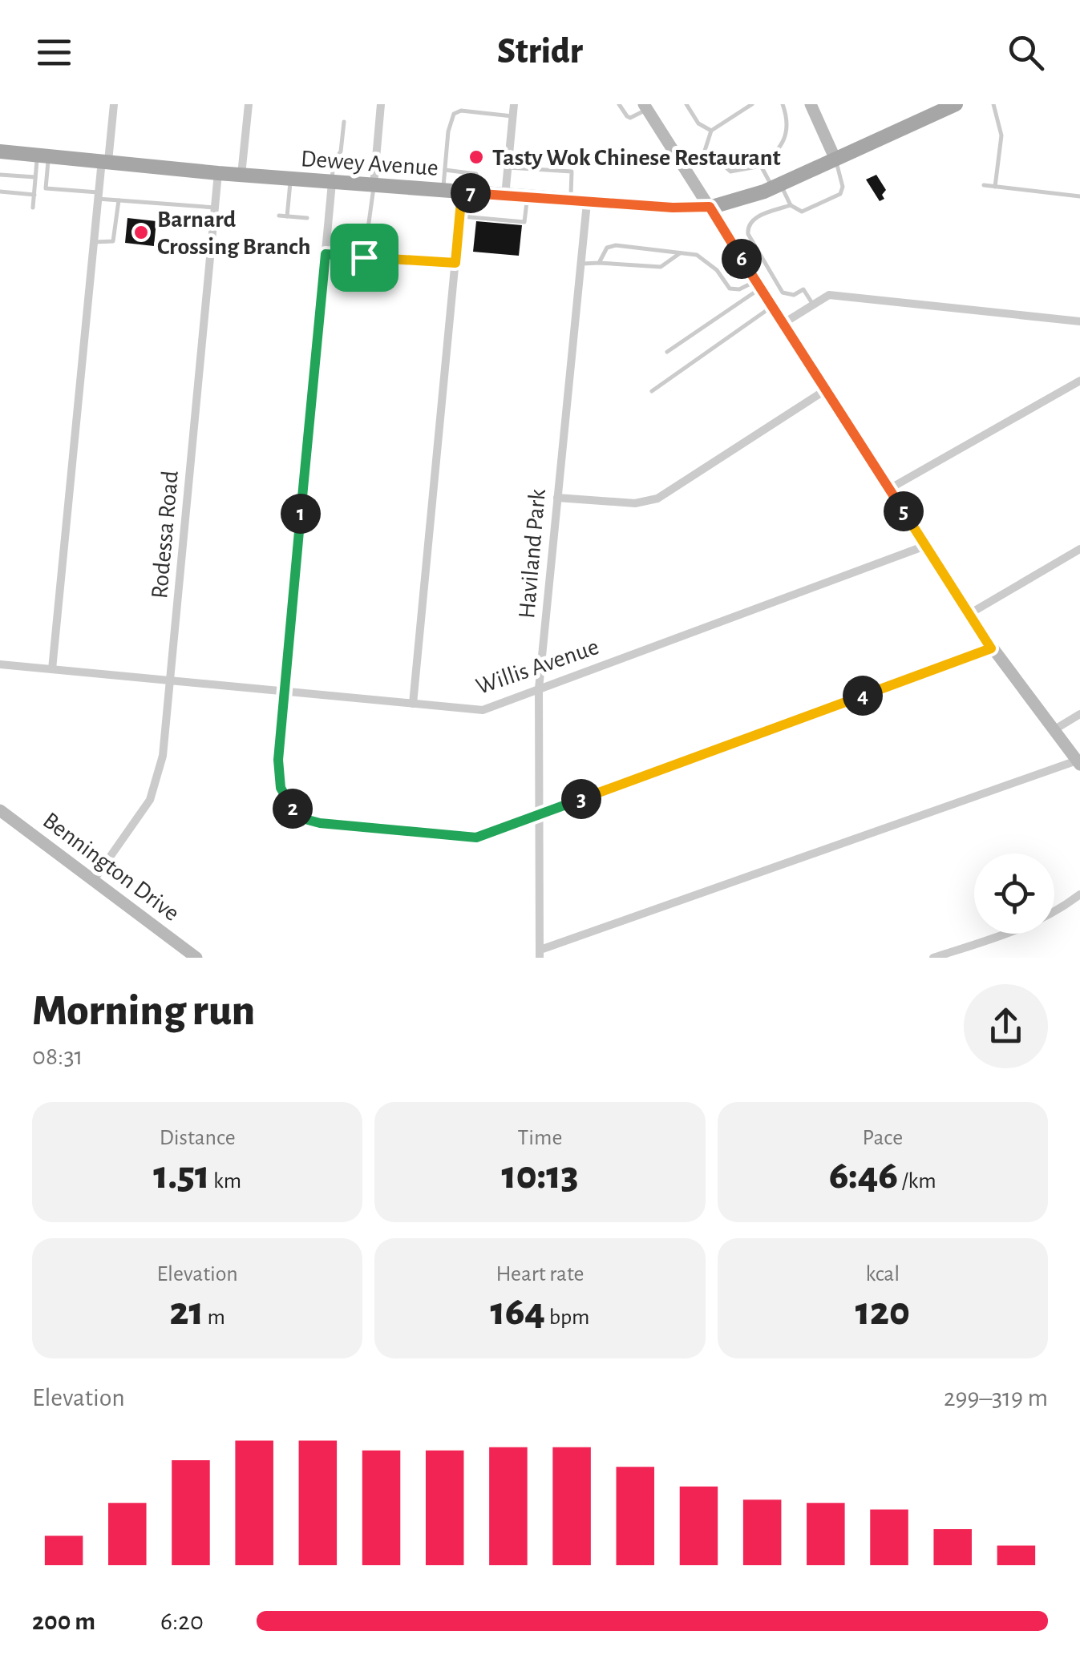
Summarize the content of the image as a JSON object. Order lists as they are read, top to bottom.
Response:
{
  "streets": {
    "main road": ["Dewey Avenue"],
    "street": [
      "Rodessa Road",
      "Haviland Park",
      "Willis Avenue",
      "Bennington Drive"
    ]
  },
  "crossings": [
    ["Dewey Avenue", "Rodessa Road"],
    ["Dewey Avenue", "Haviland Park"],
    ["Rodessa Road", "Willis Avenue"],
    ["Rodessa Road", "Bennington Drive"],
    ["Haviland Park", "Willis Avenue"]
  ],
  "places": ["Tasty Wok Chinese Restaurant", "Barnard Crossing Branch"],
  "page": {
    "header": "Stridr",
    "pins": [
      "7",
      "6",
      "5",
      "1",
      "4",
      "3",
      "2"
    ],
    "heading": ["Morning run", "08:31"],
    "stats": [
      ["Distance", "1.51 km"],
      ["Time", "10:13"],
      ["Pace", "6:46 /km"],
      ["Elevation", "21 m"],
      ["Heart rate", "164 bpm"],
      ["kcal", "120"]
    ],
    "chart": ["Elevation", "299–319 m"],
    "list": [
      {
        "name": "200 m",
        "note": "6:20"
      }
    ]
  }
}
